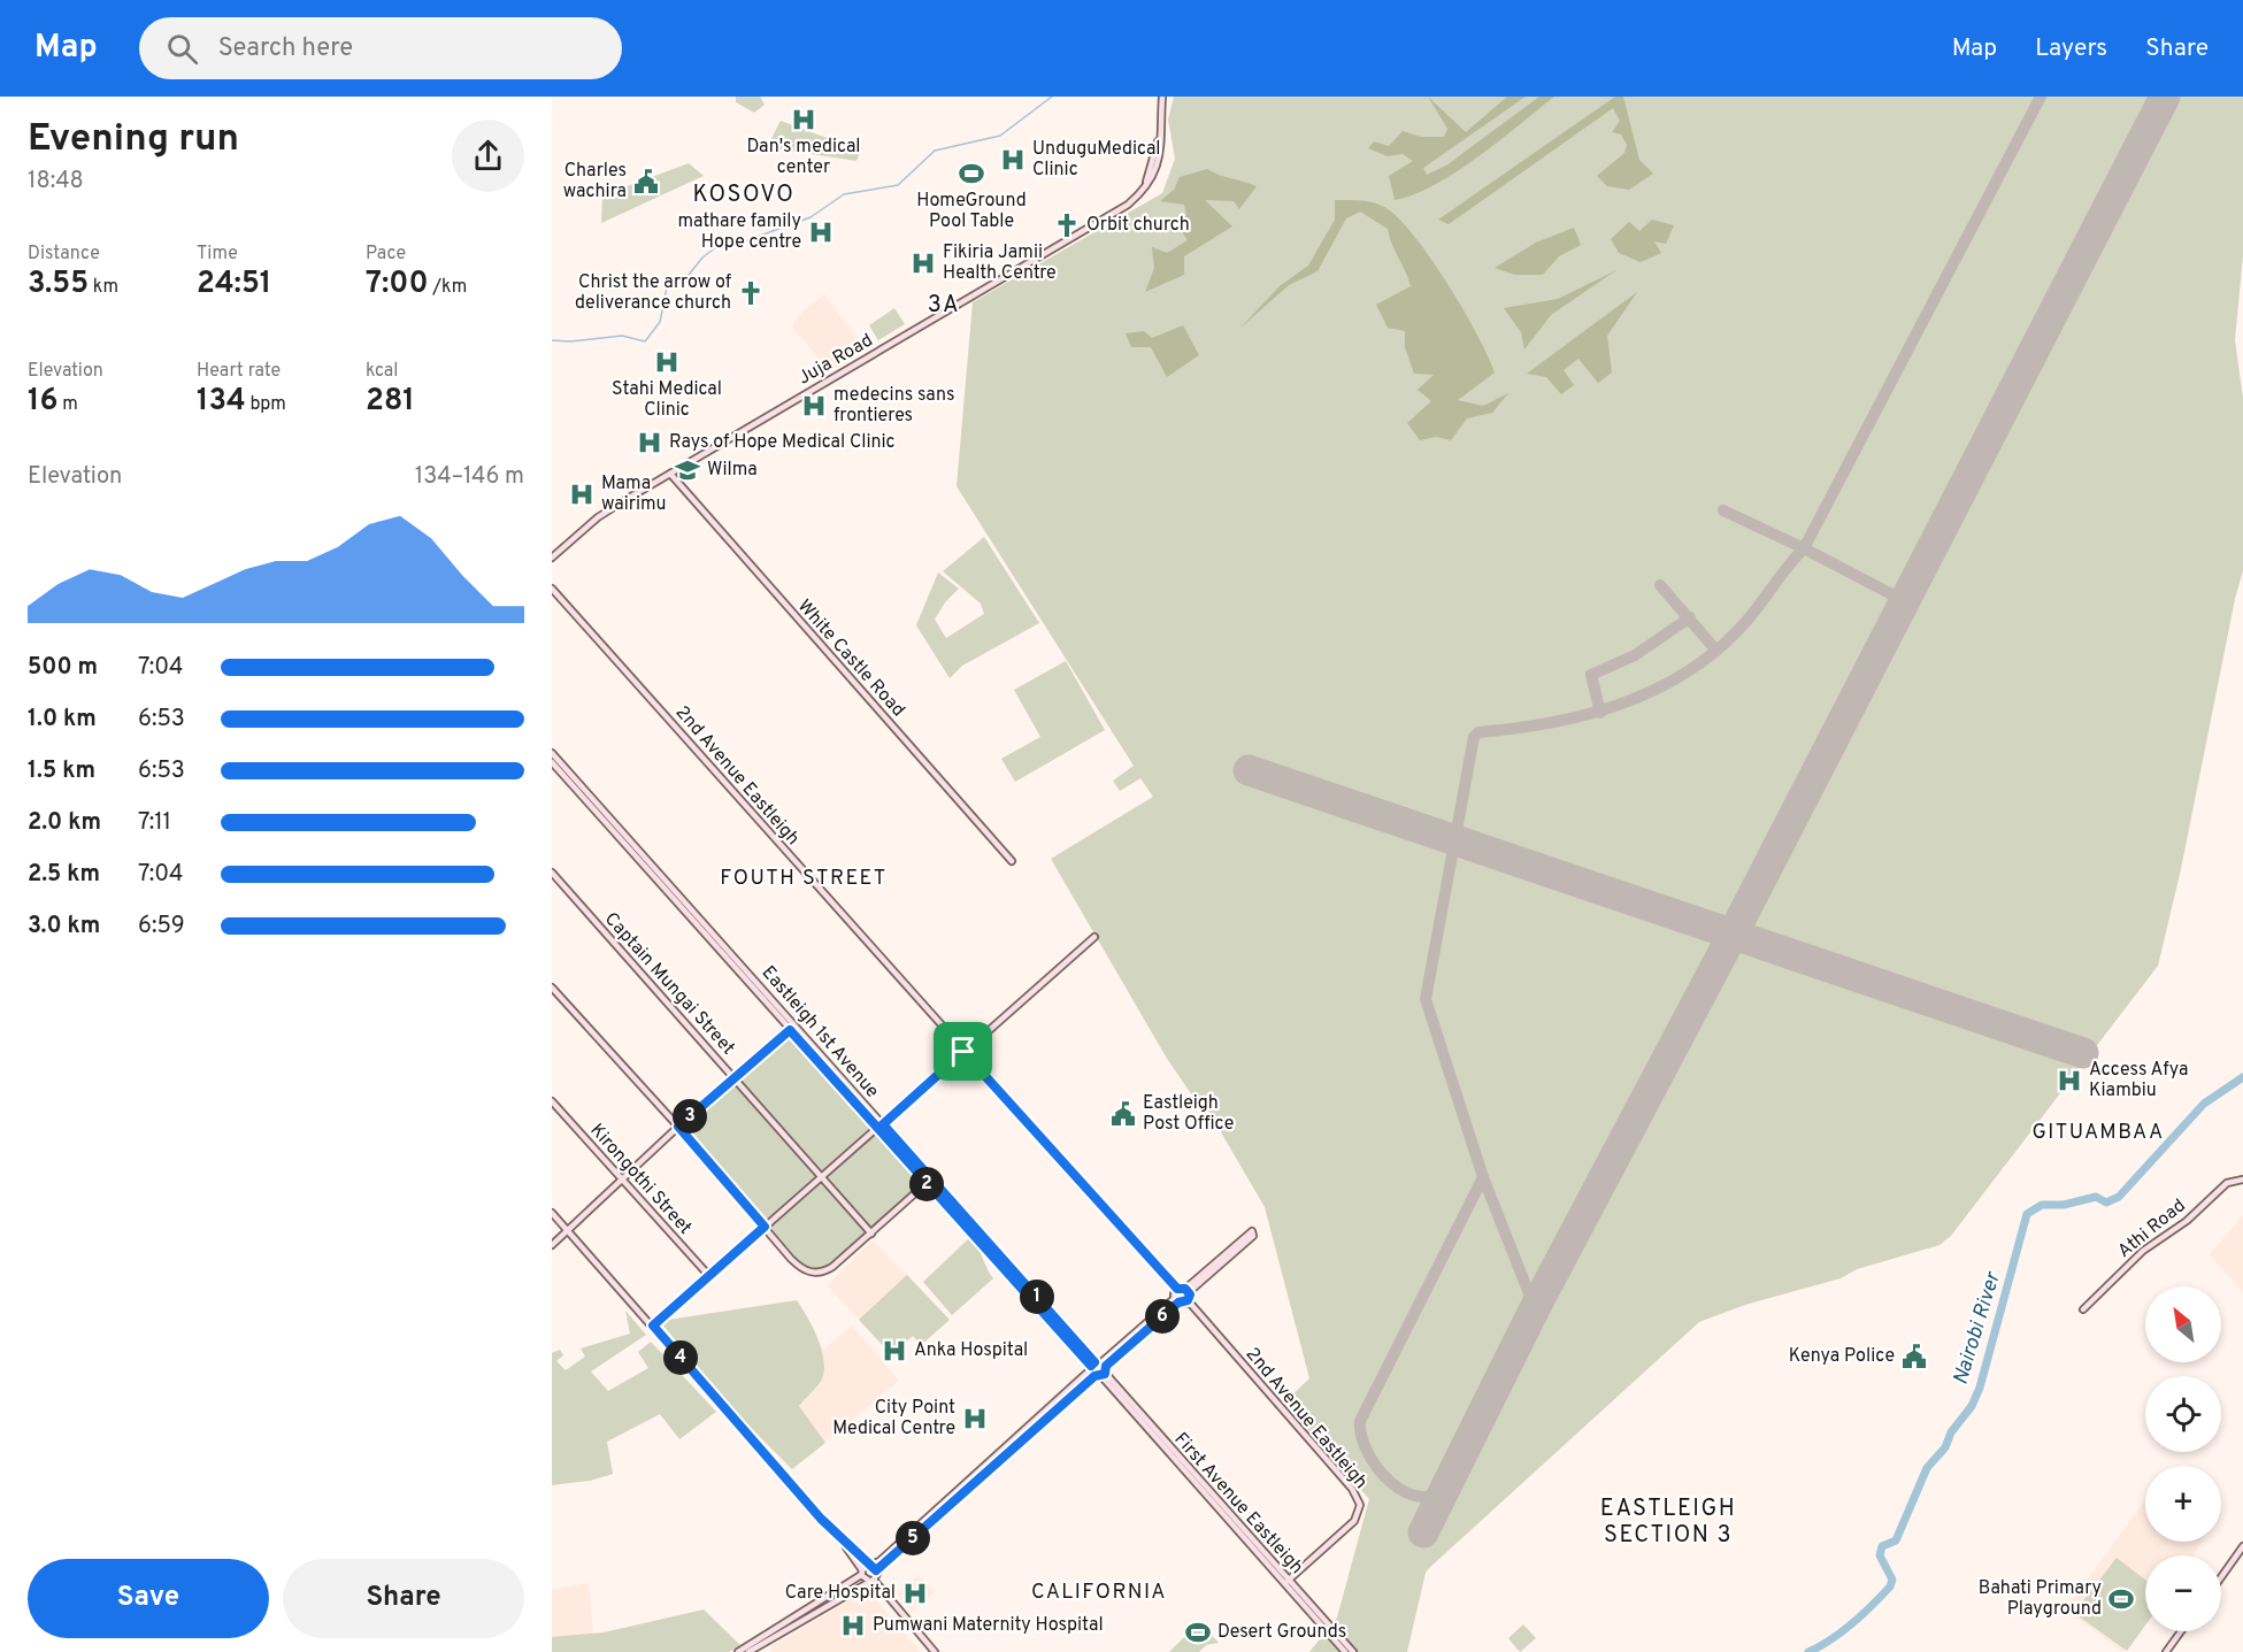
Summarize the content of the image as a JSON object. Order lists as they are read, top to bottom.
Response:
{
  "streets": {
    "main road": [
      "Juja Road",
      "White Castle Road",
      "2nd Avenue Eastleigh",
      "Captain Mungai Street",
      "Eastleigh 1st Avenue",
      "Kirongothi Street",
      "Athi Road",
      "First Avenue Eastleigh"
    ]
  },
  "crossings": [
    ["Juja Road", "White Castle Road"],
    ["2nd Avenue Eastleigh", "First Avenue Eastleigh"],
    ["Eastleigh 1st Avenue", "First Avenue Eastleigh"]
  ],
  "districts": [
    "KOSOVO",
    "3A",
    "FOUTH STREET",
    "GITUAMBAA",
    "EASTLEIGH SECTION 3",
    "CALIFORNIA"
  ],
  "water": ["Nairobi River"],
  "places": {
    "hospital": [
      "Dan's medical center",
      "UnduguMedical Clinic",
      "mathare family Hope centre",
      "Fikiria Jamii Health Centre",
      "Stahi Medical Clinic",
      "medecins sans frontieres",
      "Rays of Hope Medical Clinic",
      "Mama wairimu",
      "Access Afya Kiambiu",
      "Anka Hospital",
      "City Point Medical Centre",
      "Care Hospital",
      "Pumwani Maternity Hospital"
    ],
    "sports": ["HomeGround Pool Table", "Bahati Primary Playground", "Desert Grounds"],
    "public building": ["Charles wachira", "Eastleigh Post Office", "Kenya Police"],
    "church": ["Orbit church", "Christ the arrow of deliverance church"],
    "school or university": ["Wilma"]
  },
  "north": "top left",
  "page": {
    "header": "Map",
    "search": "Search here",
    "nav": ["Map", "Layers", "Share"],
    "heading": ["Evening run", "18:48"],
    "stats": [
      ["Distance", "3.55 km"],
      ["Time", "24:51"],
      ["Pace", "7:00 /km"],
      ["Elevation", "16 m"],
      ["Heart rate", "134 bpm"],
      ["kcal", "281"]
    ],
    "chart": ["Elevation", "134–146 m"],
    "list": [
      {
        "name": "500 m",
        "note": "7:04"
      },
      {
        "name": "1.0 km",
        "note": "6:53"
      },
      {
        "name": "1.5 km",
        "note": "6:53"
      },
      {
        "name": "2.0 km",
        "note": "7:11"
      },
      {
        "name": "2.5 km",
        "note": "7:04"
      },
      {
        "name": "3.0 km",
        "note": "6:59"
      }
    ],
    "pins": [
      "3",
      "2",
      "1",
      "6",
      "4",
      "5"
    ],
    "map_buttons": ["+", "−"],
    "buttons": ["Save", "Share"]
  }
}
